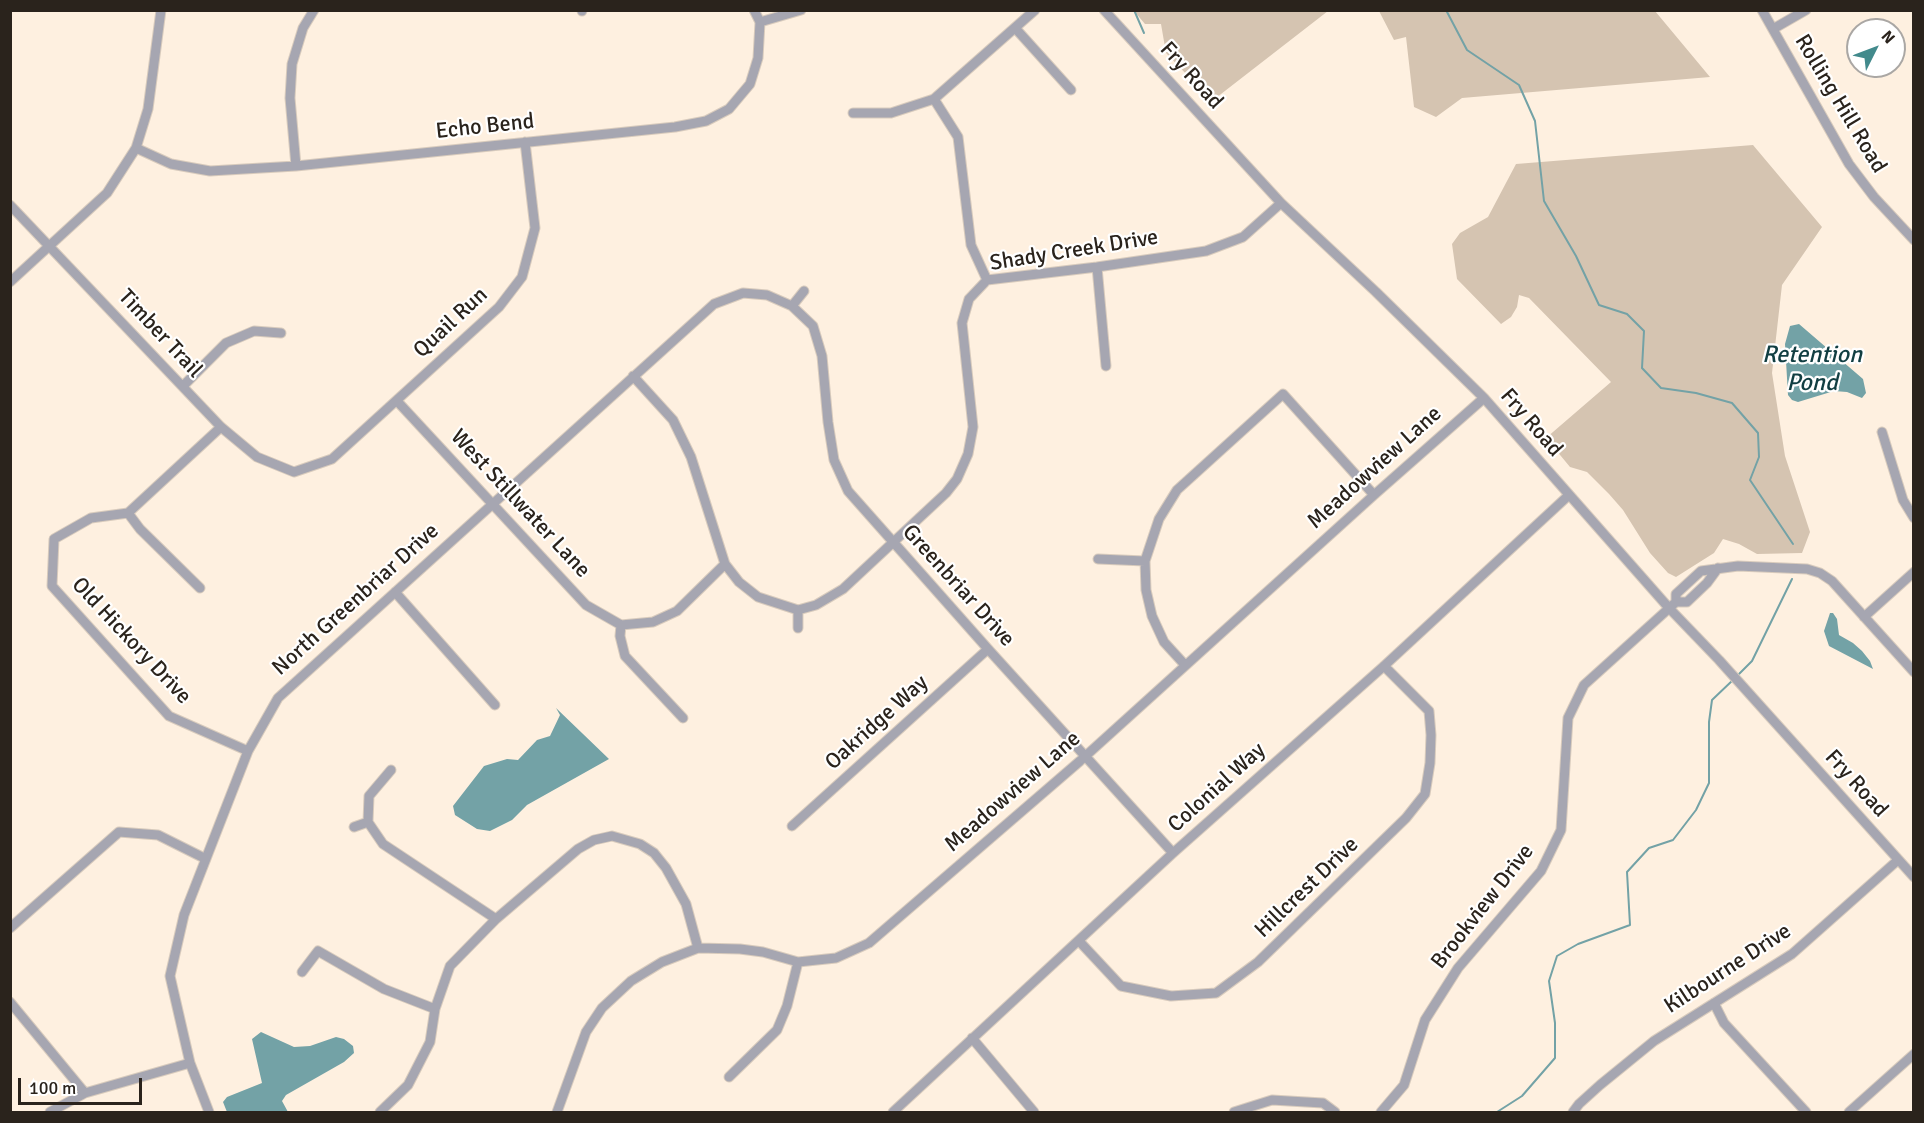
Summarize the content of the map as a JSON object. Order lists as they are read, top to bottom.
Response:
{
  "streets": {
    "street": [
      "Fry Road",
      "Rolling Hill Road",
      "Echo Bend",
      "Shady Creek Drive",
      "Quail Run",
      "Timber Trail",
      "Meadowview Lane",
      "West Stillwater Lane",
      "Greenbriar Drive",
      "North Greenbriar Drive",
      "Old Hickory Drive",
      "Oakridge Way",
      "Colonial Way",
      "Hillcrest Drive",
      "Brookview Drive",
      "Kilbourne Drive"
    ]
  },
  "crossings": [
    ["Fry Road", "Shady Creek Drive"],
    ["Fry Road", "Meadowview Lane"],
    ["Fry Road", "Colonial Way"],
    ["Fry Road", "Brookview Drive"],
    ["Fry Road", "Kilbourne Drive"],
    ["Echo Bend", "Quail Run"],
    ["Shady Creek Drive", "Greenbriar Drive"],
    ["Quail Run", "Timber Trail"],
    ["Quail Run", "West Stillwater Lane"],
    ["Meadowview Lane", "Greenbriar Drive"],
    ["West Stillwater Lane", "North Greenbriar Drive"],
    ["Greenbriar Drive", "North Greenbriar Drive"],
    ["Greenbriar Drive", "Oakridge Way"],
    ["Greenbriar Drive", "Colonial Way"],
    ["North Greenbriar Drive", "Old Hickory Drive"],
    ["Colonial Way", "Hillcrest Drive"]
  ],
  "water": ["Retention Pond"],
  "scale_bar": "100 m",
  "north": "top right"
}
